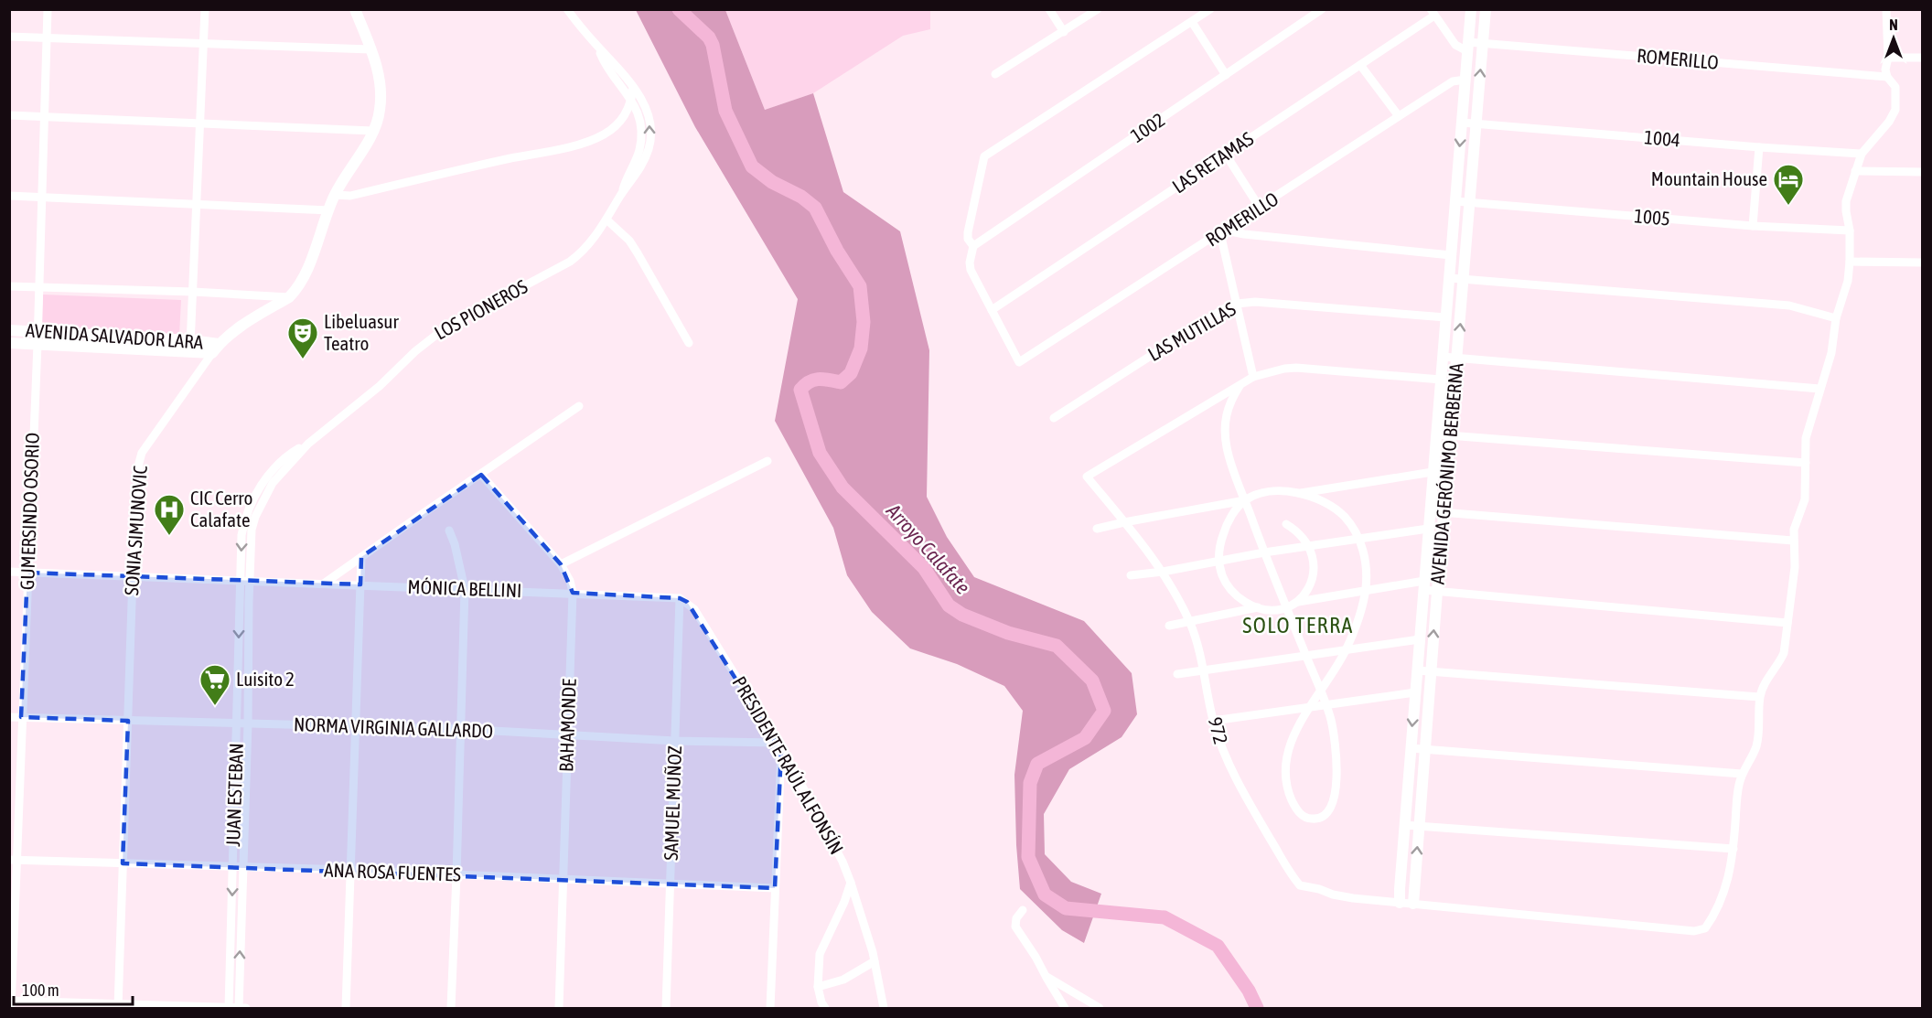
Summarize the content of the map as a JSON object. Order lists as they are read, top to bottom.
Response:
{
  "streets": {
    "street": [
      "ROMERILLO",
      "1002",
      "1004",
      "LAS RETAMAS",
      "1005",
      "LOS PIONEROS",
      "LAS MUTILLAS",
      "AVENIDA SALVADOR LARA",
      "AVENIDA GERÓNIMO BERBERNA",
      "GUMERSINDO OSORIO",
      "SONIA SIMUNOVIC",
      "MÓNICA BELLINI",
      "BAHAMONDE",
      "NORMA VIRGINIA GALLARDO",
      "972",
      "PRESIDENTE RAÚL ALFONSÍN",
      "JUAN ESTEBAN",
      "SAMUEL MUÑOZ",
      "ANA ROSA FUENTES"
    ]
  },
  "crossings": [
    ["ROMERILLO", "LAS RETAMAS"],
    ["ROMERILLO", "AVENIDA GERÓNIMO BERBERNA"],
    ["1004", "AVENIDA GERÓNIMO BERBERNA"],
    ["1005", "AVENIDA GERÓNIMO BERBERNA"],
    ["LOS PIONEROS", "MÓNICA BELLINI"],
    ["LOS PIONEROS", "JUAN ESTEBAN"],
    ["LAS MUTILLAS", "AVENIDA GERÓNIMO BERBERNA"],
    ["AVENIDA SALVADOR LARA", "GUMERSINDO OSORIO"],
    ["AVENIDA SALVADOR LARA", "SONIA SIMUNOVIC"],
    ["AVENIDA GERÓNIMO BERBERNA", "972"],
    ["GUMERSINDO OSORIO", "MÓNICA BELLINI"],
    ["GUMERSINDO OSORIO", "NORMA VIRGINIA GALLARDO"],
    ["GUMERSINDO OSORIO", "ANA ROSA FUENTES"],
    ["SONIA SIMUNOVIC", "MÓNICA BELLINI"],
    ["SONIA SIMUNOVIC", "NORMA VIRGINIA GALLARDO"],
    ["SONIA SIMUNOVIC", "ANA ROSA FUENTES"],
    ["MÓNICA BELLINI", "BAHAMONDE"],
    ["MÓNICA BELLINI", "PRESIDENTE RAÚL ALFONSÍN"],
    ["MÓNICA BELLINI", "JUAN ESTEBAN"],
    ["MÓNICA BELLINI", "SAMUEL MUÑOZ"],
    ["BAHAMONDE", "NORMA VIRGINIA GALLARDO"],
    ["BAHAMONDE", "ANA ROSA FUENTES"],
    ["NORMA VIRGINIA GALLARDO", "PRESIDENTE RAÚL ALFONSÍN"],
    ["NORMA VIRGINIA GALLARDO", "JUAN ESTEBAN"],
    ["NORMA VIRGINIA GALLARDO", "SAMUEL MUÑOZ"],
    ["PRESIDENTE RAÚL ALFONSÍN", "SAMUEL MUÑOZ"],
    ["JUAN ESTEBAN", "ANA ROSA FUENTES"],
    ["SAMUEL MUÑOZ", "ANA ROSA FUENTES"]
  ],
  "districts": ["SOLO TERRA"],
  "water": ["Arroyo Calafate"],
  "places": {
    "hotel": ["Mountain House"],
    "theatre": ["Libeluasur Teatro"],
    "hospital": ["CIC Cerro Calafate"],
    "supermarket": ["Luisito 2"]
  },
  "scale_bar": "100 m",
  "north": "top"
}
